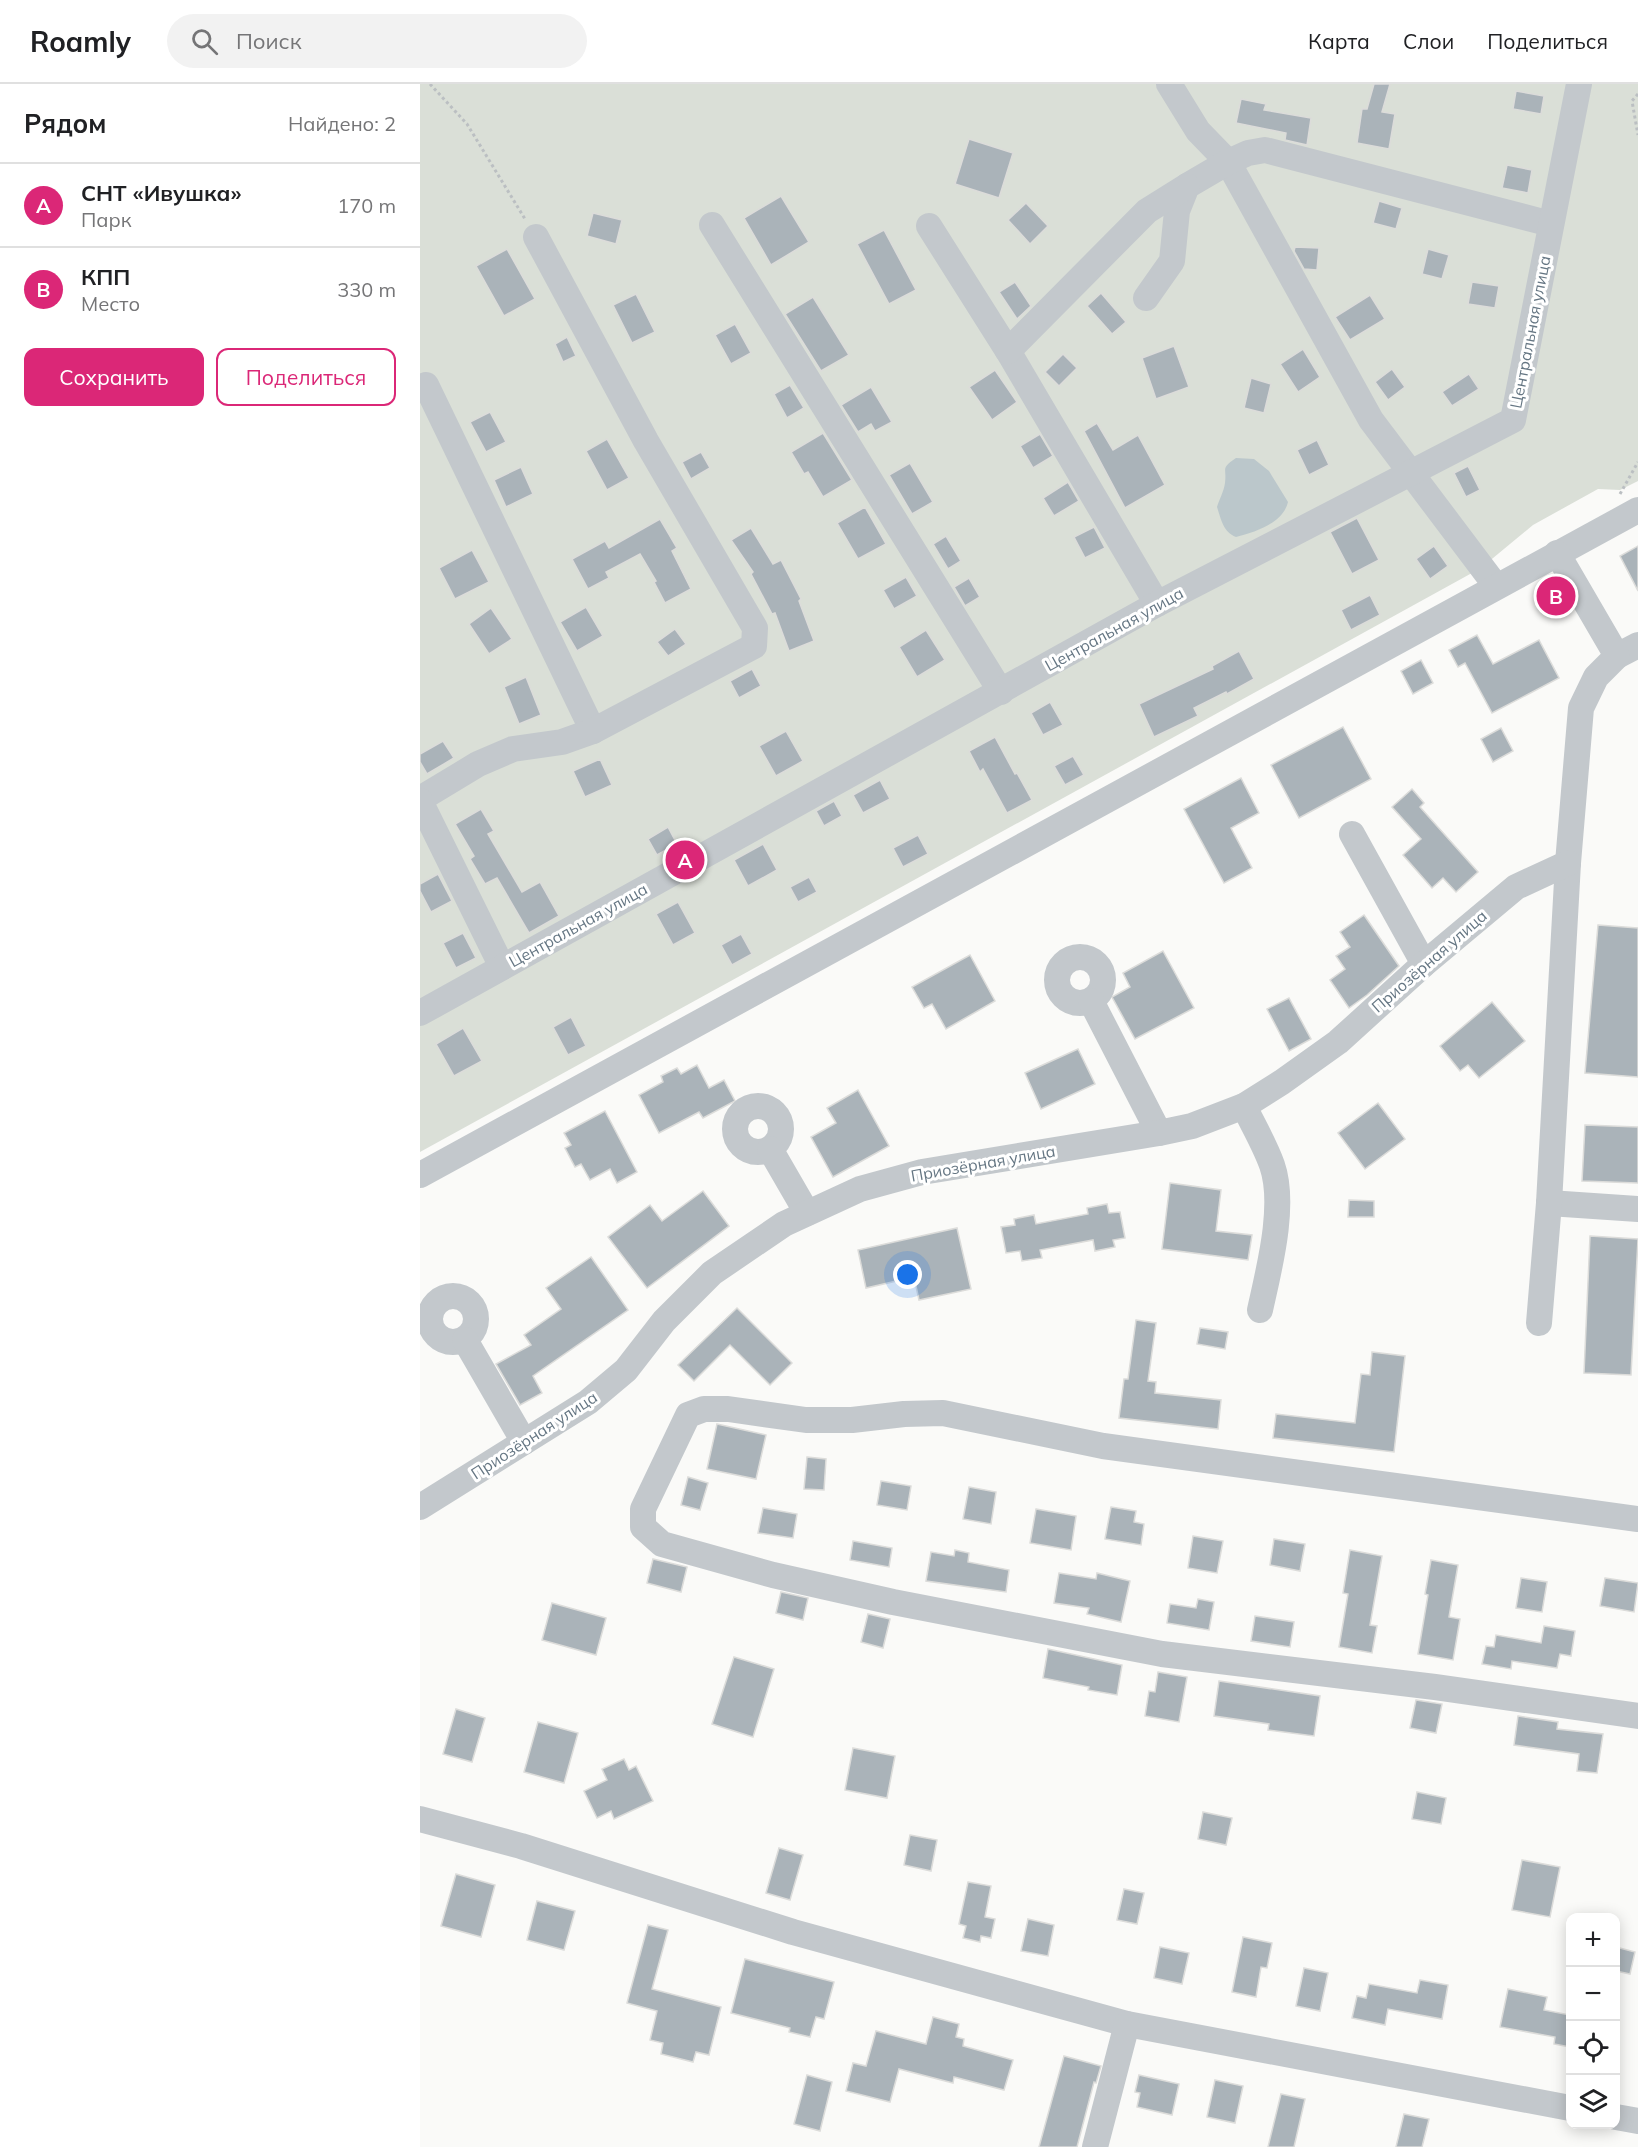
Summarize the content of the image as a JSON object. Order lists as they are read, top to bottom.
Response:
{
  "streets": {
    "street": ["Центральная улица", "Приозёрная улица"]
  },
  "page": {
    "header": "Roamly",
    "search": "Поиск",
    "nav": ["Карта", "Слои", "Поделиться"],
    "heading": ["Рядом", "Найдено: 2"],
    "list": [
      {
        "mark": "A",
        "name": "СНТ «Ивушка»",
        "note": "Парк",
        "value": "170 m"
      },
      {
        "mark": "B",
        "name": "КПП",
        "note": "Место",
        "value": "330 m"
      }
    ],
    "buttons": ["Сохранить", "Поделиться"],
    "pins": ["B", "A"],
    "map_buttons": ["+", "−"]
  }
}
